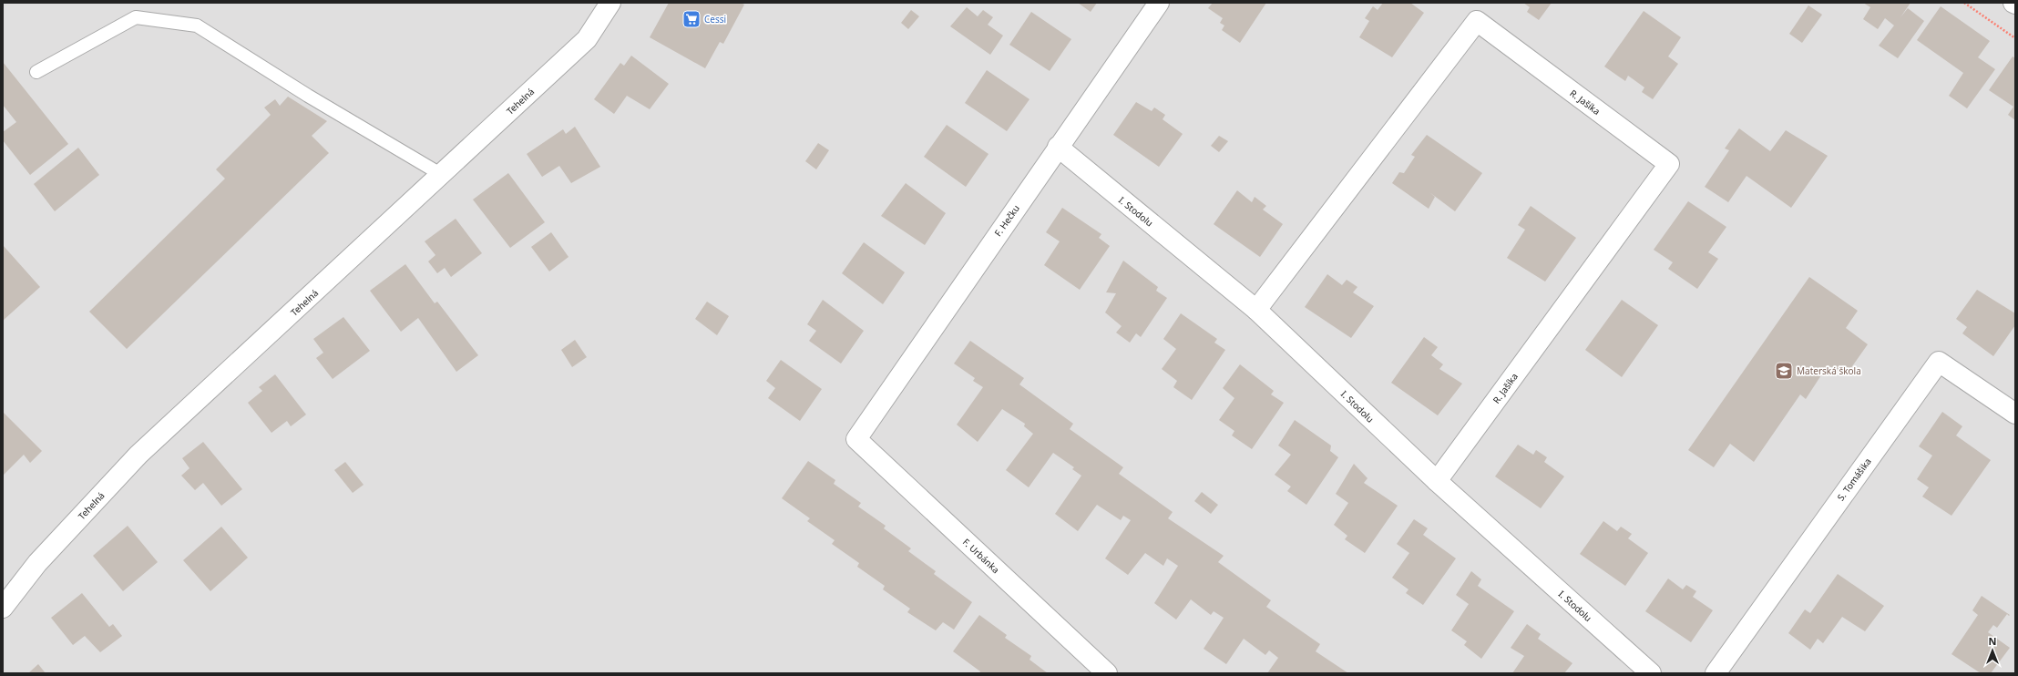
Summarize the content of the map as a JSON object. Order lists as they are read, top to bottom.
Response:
{
  "streets": {
    "street": [
      "Tehelná",
      "R. Jašíka",
      "I. Stodolu",
      "F. Hečku",
      "S. Tomášika",
      "F. Urbánka"
    ]
  },
  "crossings": [
    ["R. Jašíka", "I. Stodolu"],
    ["I. Stodolu", "F. Hečku"],
    ["F. Hečku", "F. Urbánka"]
  ],
  "places": {
    "supermarket": ["Cessi"],
    "school or university": ["Materská škola"]
  },
  "north": "top"
}
